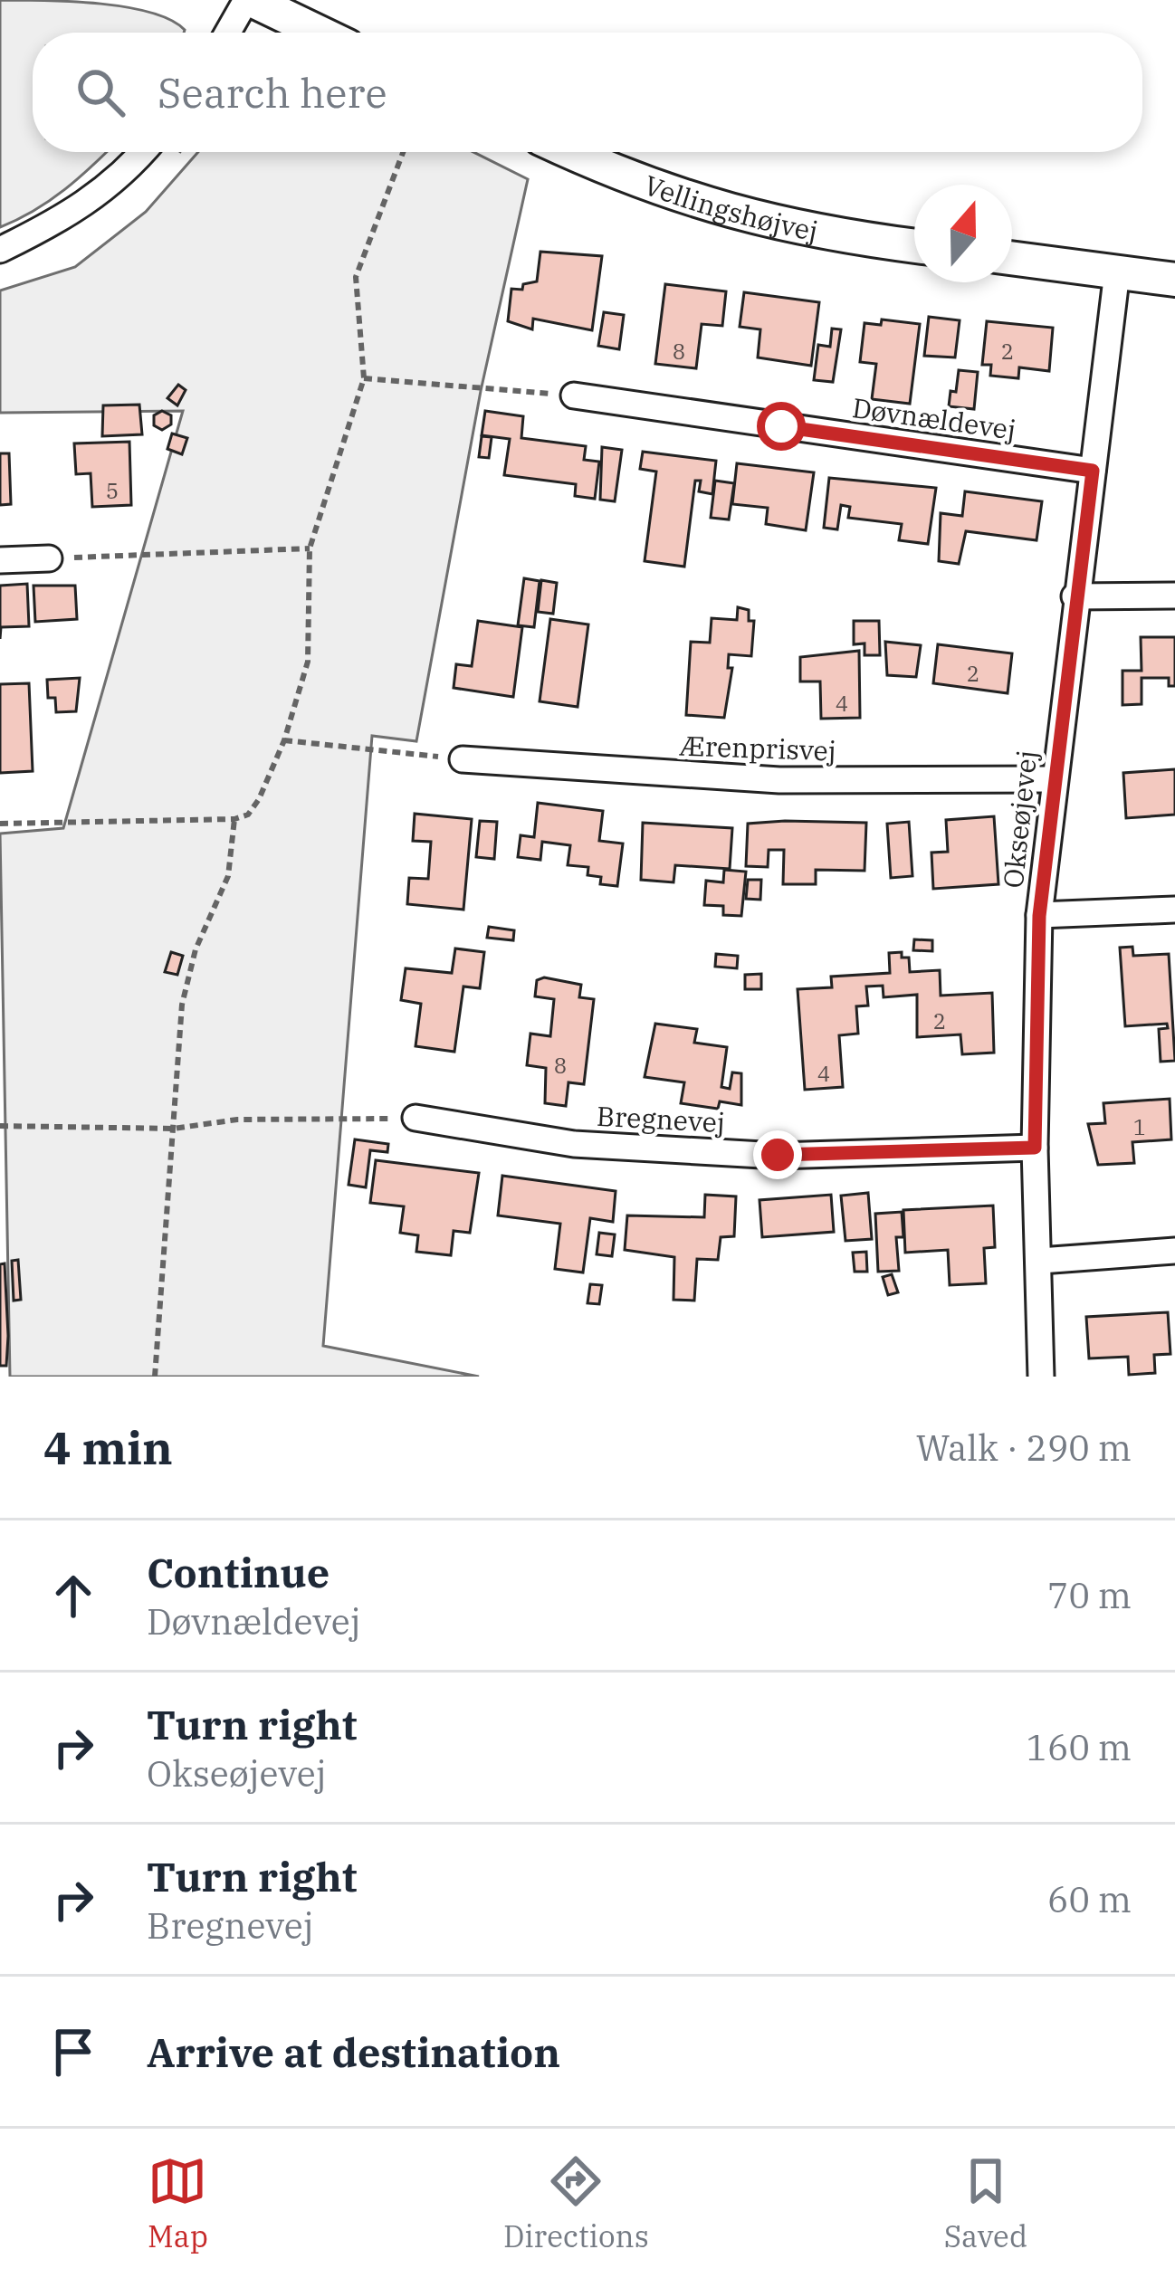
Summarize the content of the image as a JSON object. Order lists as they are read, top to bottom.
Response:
{
  "streets": {
    "street": [
      "Vellingshøjvej",
      "Døvnældevej",
      "Ærenprisvej",
      "Okseøjevej",
      "Bregnevej"
    ]
  },
  "crossings": [
    ["Døvnældevej", "Okseøjevej"],
    ["Ærenprisvej", "Okseøjevej"],
    ["Okseøjevej", "Bregnevej"]
  ],
  "house_numbers": [
    "8",
    "2",
    "5",
    "2",
    "4",
    "2",
    "8",
    "4",
    "1"
  ],
  "north": "top",
  "page": {
    "search": "Search here",
    "heading": ["4 min", "Walk · 290 m"],
    "list": [
      ["Continue", "Døvnældevej", "70 m"],
      ["Turn right", "Okseøjevej", "160 m"],
      ["Turn right", "Bregnevej", "60 m"],
      "Arrive at destination"
    ],
    "nav": ["Map", "Directions", "Saved"]
  }
}
